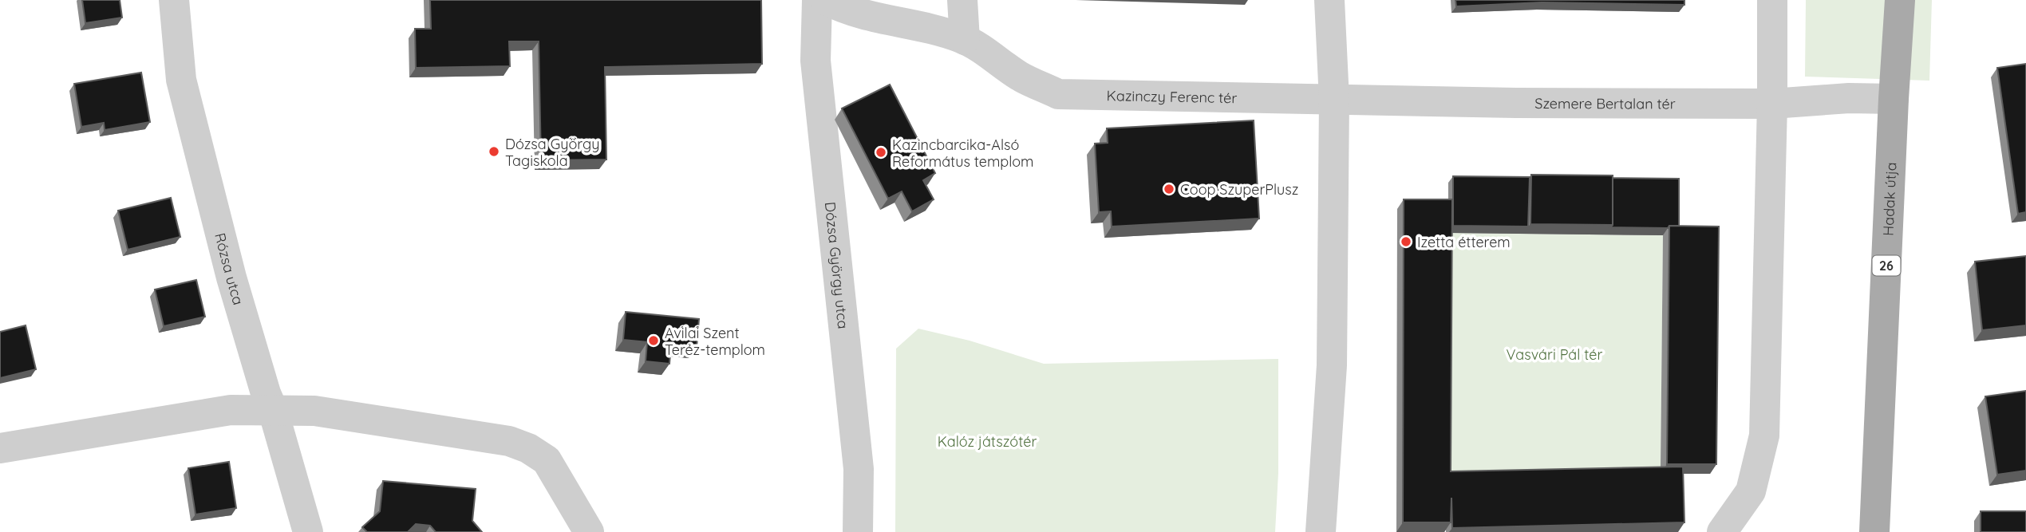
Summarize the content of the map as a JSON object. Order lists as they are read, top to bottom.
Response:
{
  "streets": {
    "main road": ["Hadak útja", "26"],
    "street": [
      "Kazinczy Ferenc tér",
      "Szemere Bertalan tér",
      "Dózsa György utca",
      "Rózsa utca"
    ]
  },
  "crossings": [
    ["Kazinczy Ferenc tér", "Szemere Bertalan tér"],
    ["Szemere Bertalan tér", "Hadak útja"]
  ],
  "parks": ["Vasvári Pál tér", "Kalóz játszótér"],
  "places": [
    "Dózsa György Tagiskola",
    "Kazincbarcika-Alsó Református templom",
    "Coop SzuperPlusz",
    "Izetta étterem",
    "Avilai Szent Teréz-templom"
  ]
}
